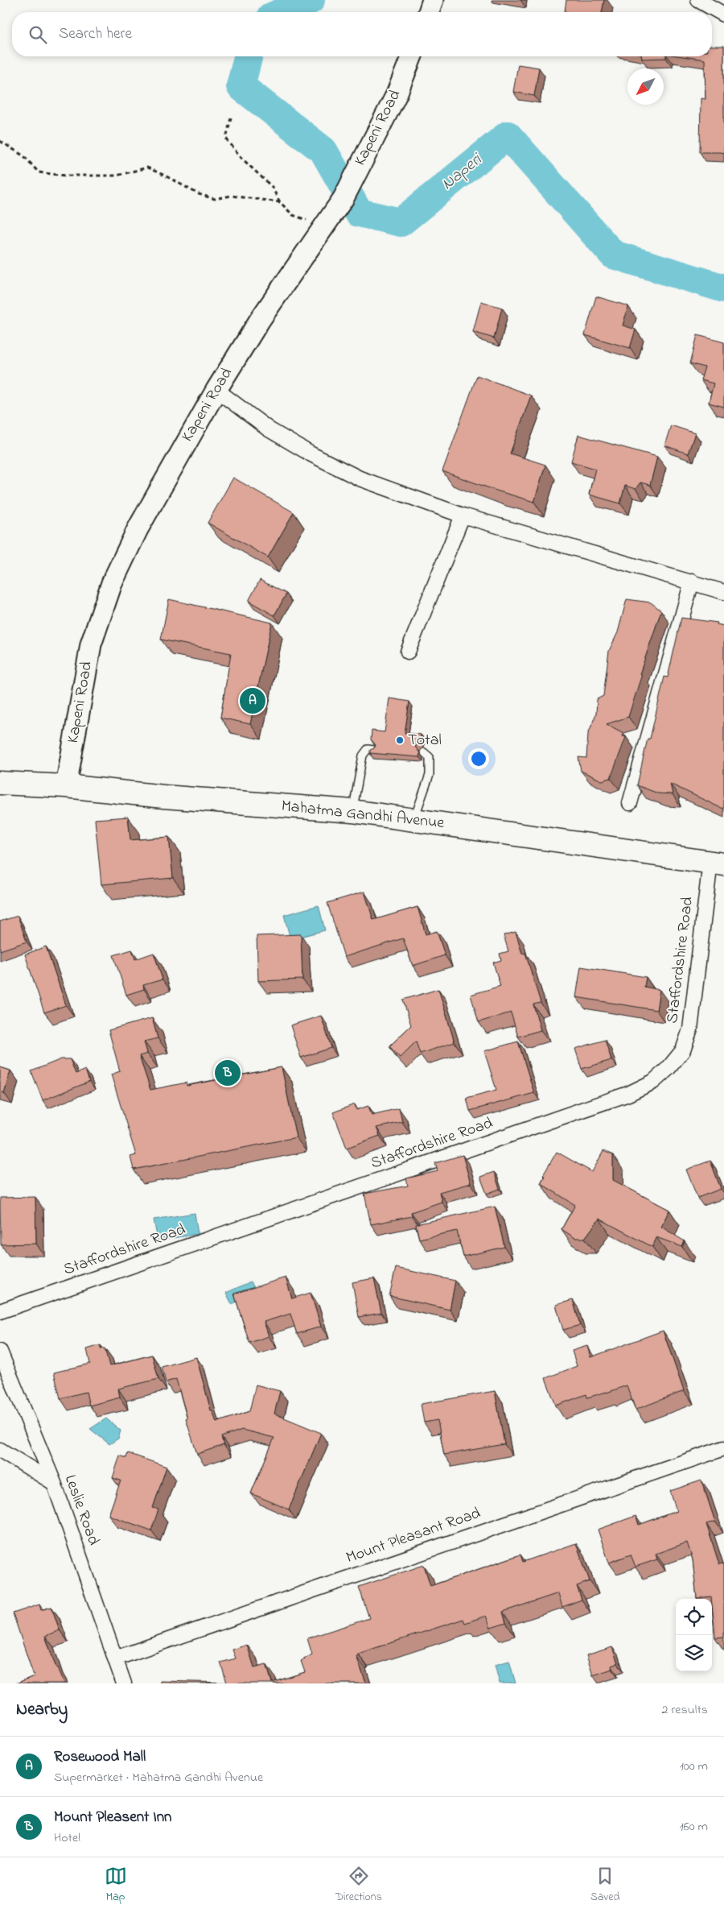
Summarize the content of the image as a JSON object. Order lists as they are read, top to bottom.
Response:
{
  "streets": {
    "main road": ["Kapeni Road", "Mahatma Gandhi Avenue"],
    "street": ["Staffordshire Road", "Leslie Road", "Mount Pleasant Road"]
  },
  "crossings": [
    ["Kapeni Road", "Mahatma Gandhi Avenue"],
    ["Mahatma Gandhi Avenue", "Staffordshire Road"],
    ["Leslie Road", "Mount Pleasant Road"]
  ],
  "water": ["Naperi"],
  "places": ["Total"],
  "north": "bottom left",
  "page": {
    "search": "Search here",
    "pins": ["A", "B"],
    "heading": ["Nearby", "2 results"],
    "list": [
      {
        "mark": "A",
        "name": "Rosewood Mall",
        "note": "Supermarket · Mahatma Gandhi Avenue",
        "value": "100 m"
      },
      {
        "mark": "B",
        "name": "Mount Pleasent Inn",
        "note": "Hotel",
        "value": "160 m"
      }
    ],
    "nav": ["Map", "Directions", "Saved"]
  }
}
